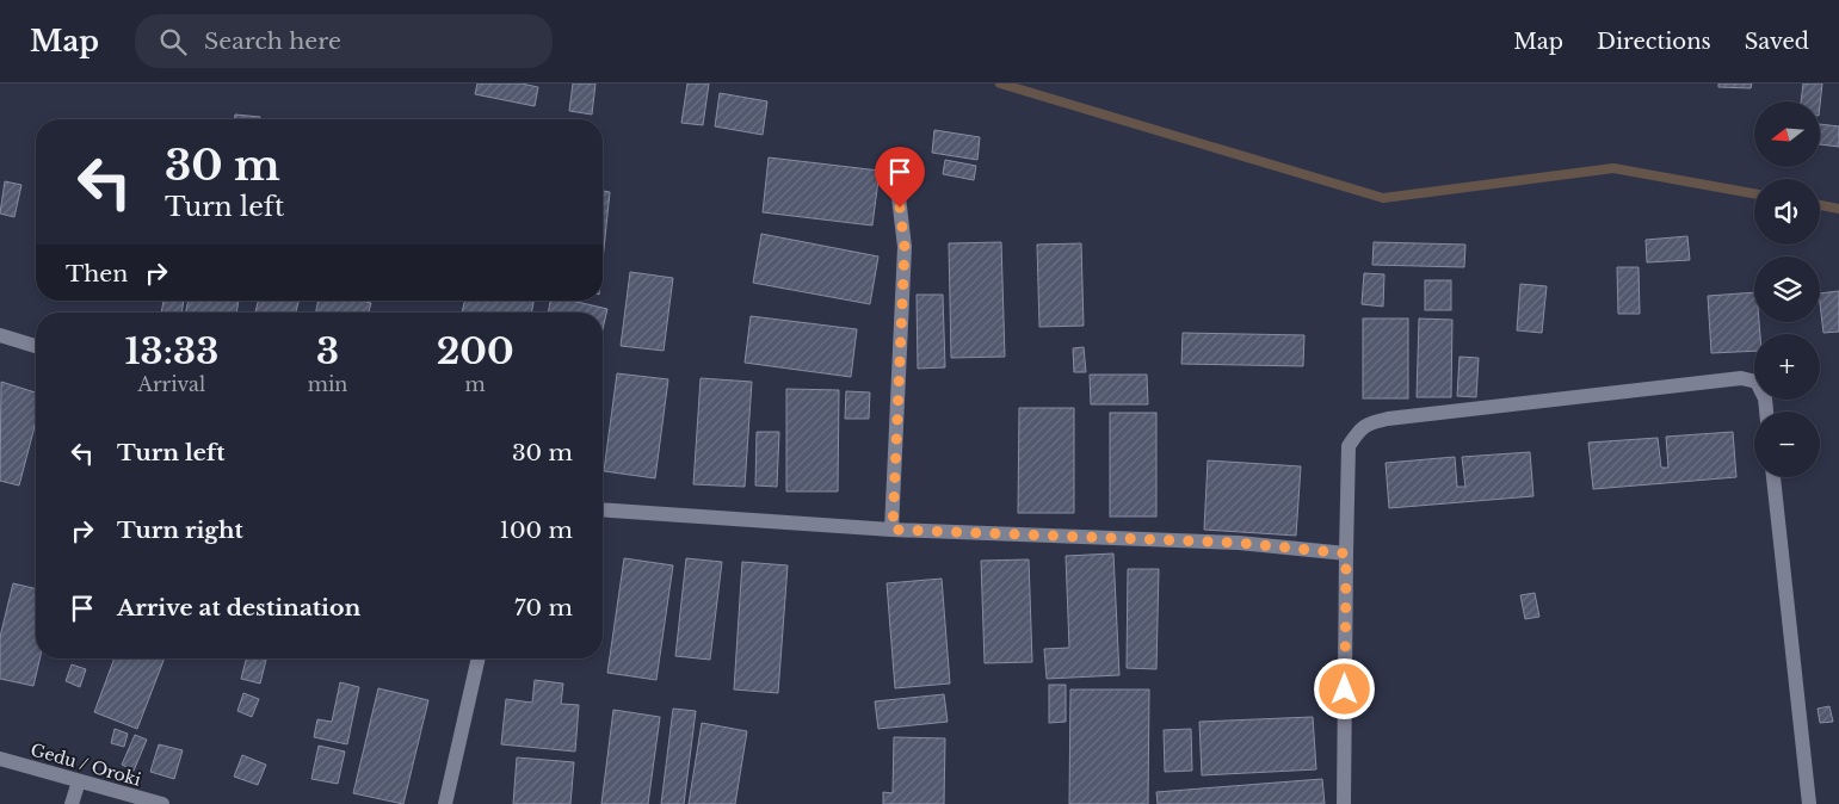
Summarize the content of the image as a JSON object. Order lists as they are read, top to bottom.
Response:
{
  "streets": {
    "street": ["Gedu / Oroki"]
  },
  "north": "left",
  "page": {
    "header": "Map",
    "search": "Search here",
    "nav": ["Map", "Directions", "Saved"],
    "map_buttons": ["+", "−"],
    "turn": ["30 m", "Turn left"],
    "then": "Then",
    "eta": [
      "13:33",
      "Arrival",
      "3",
      "min",
      "200",
      "m"
    ],
    "list": [
      {
        "name": "Turn left",
        "value": "30 m"
      },
      {
        "name": "Turn right",
        "value": "100 m"
      },
      {
        "name": "Arrive at destination",
        "value": "70 m"
      }
    ]
  }
}
